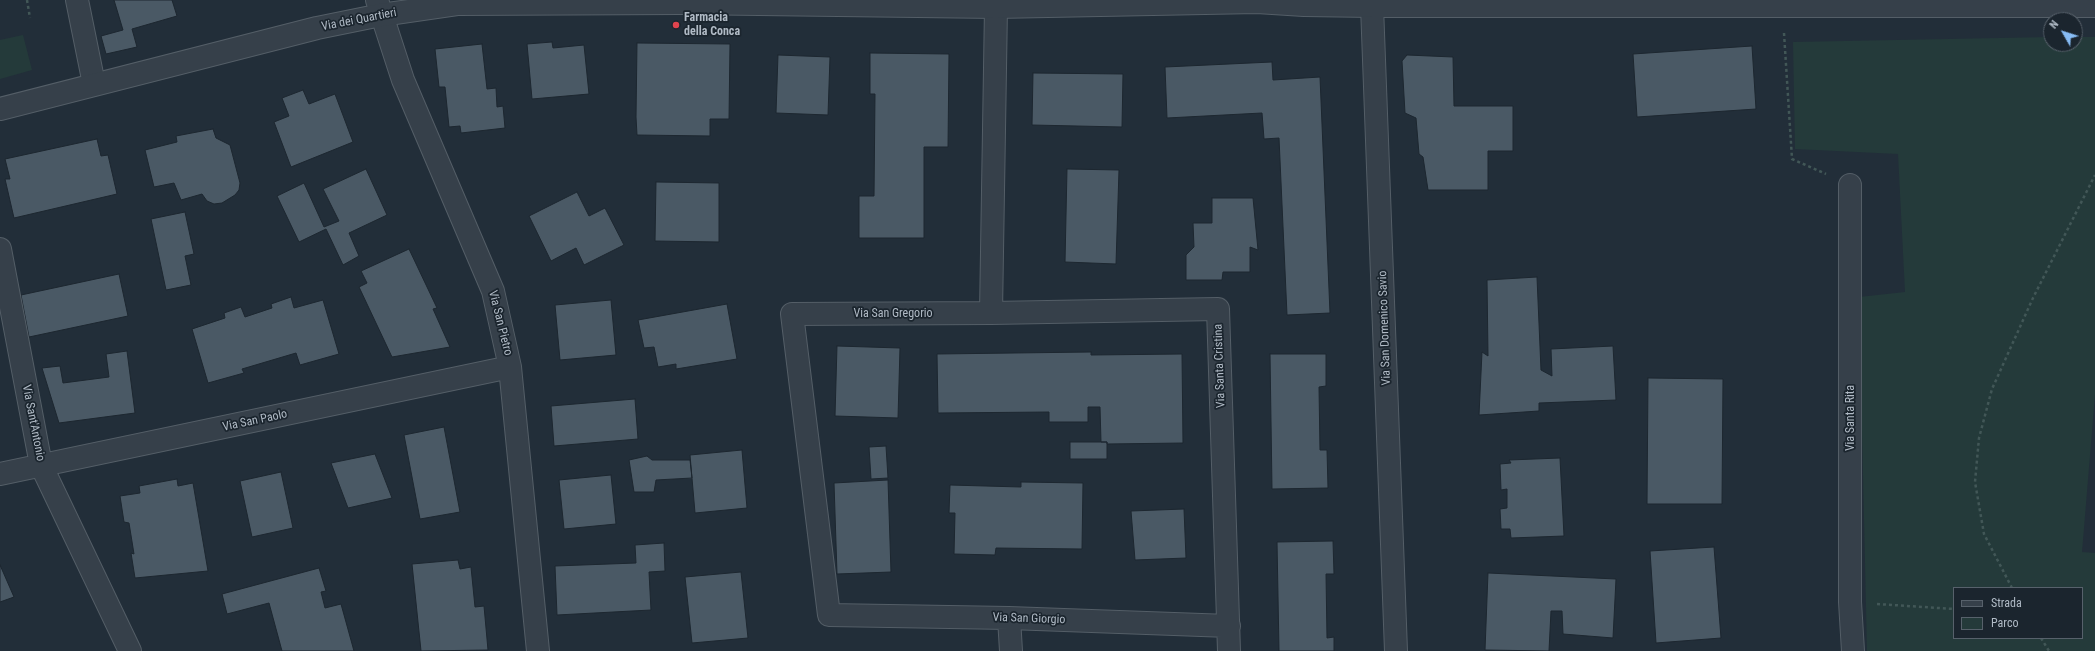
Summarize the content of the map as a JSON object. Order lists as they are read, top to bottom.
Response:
{
  "streets": {
    "street": [
      "Via dei Quartieri",
      "Via San Gregorio",
      "Via San Pietro",
      "Via San Domenico Savio",
      "Via Santa Cristina",
      "Via Santa Rita",
      "Via San Paolo",
      "Via Sant'Antonio",
      "Via San Giorgio"
    ]
  },
  "crossings": [
    ["Via dei Quartieri", "Via San Pietro"],
    ["Via dei Quartieri", "Via San Domenico Savio"],
    ["Via San Gregorio", "Via Santa Cristina"],
    ["Via San Gregorio", "Via San Giorgio"],
    ["Via San Pietro", "Via San Paolo"],
    ["Via Santa Cristina", "Via San Giorgio"],
    ["Via San Paolo", "Via Sant'Antonio"]
  ],
  "places": ["Farmacia della Conca"],
  "legend": ["Strada", "Parco"],
  "north": "top left"
}
